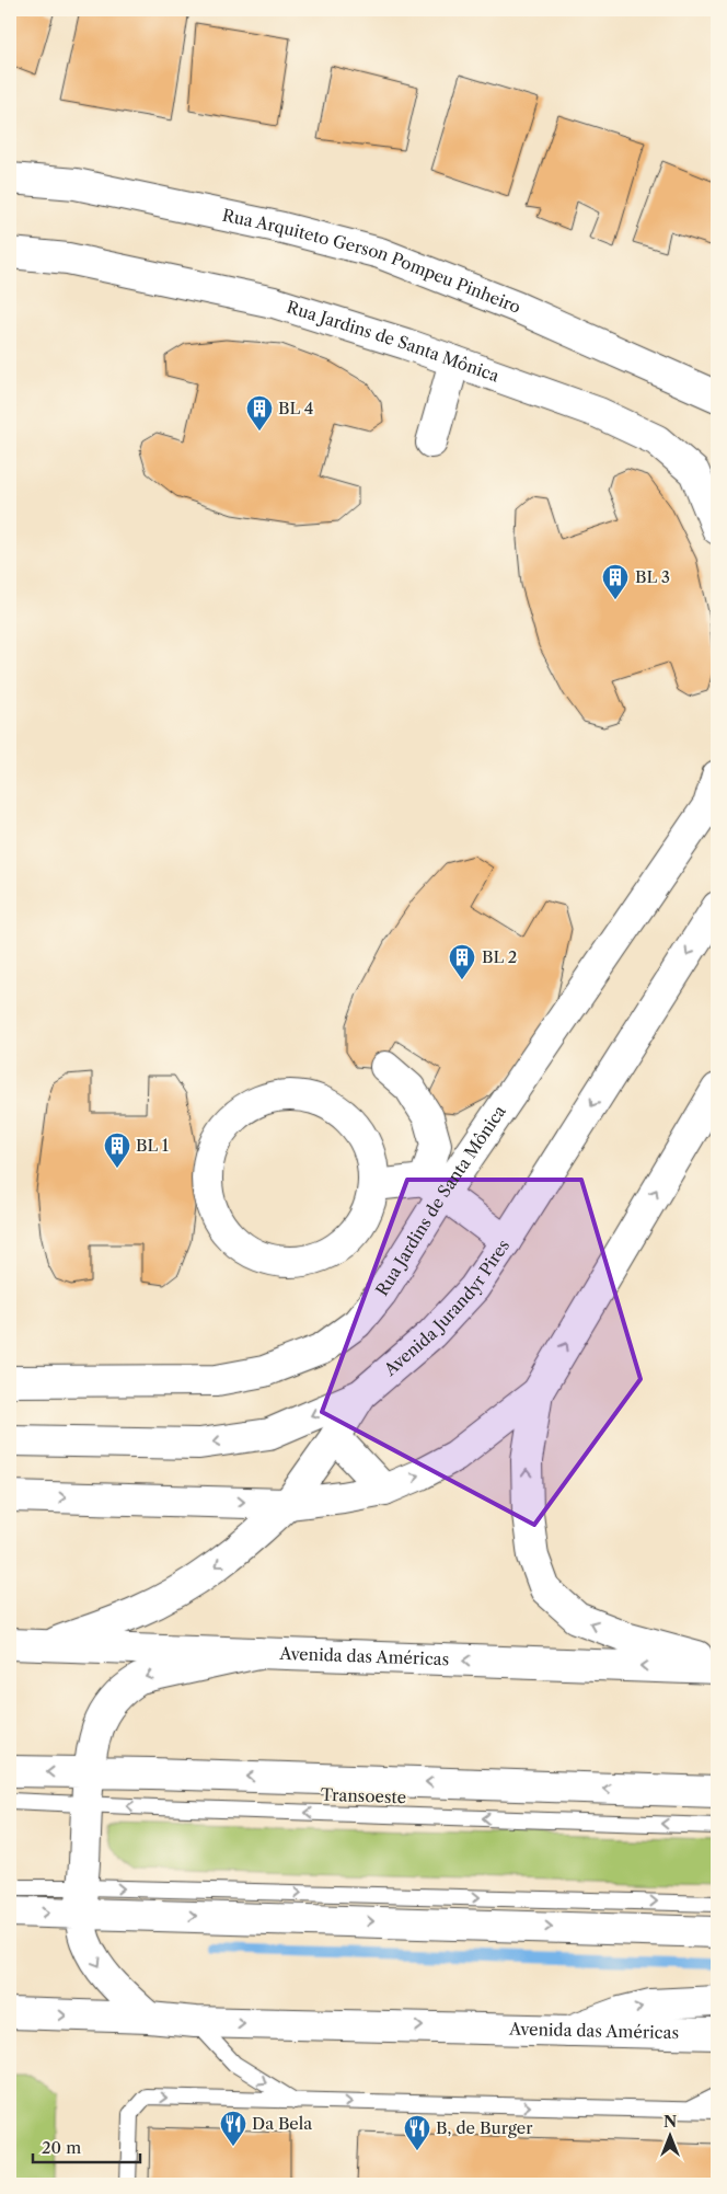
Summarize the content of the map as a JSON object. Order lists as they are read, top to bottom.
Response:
{
  "streets": {
    "main road": [
      "Rua Arquiteto Gerson Pompeu Pinheiro",
      "Rua Jardins de Santa Mônica",
      "Avenida Jurandyr Pires",
      "Avenida das Américas"
    ],
    "lane": ["Transoeste"]
  },
  "places": {
    "building": [
      "BL 4",
      "BL 3",
      "BL 2",
      "BL 1"
    ],
    "restaurant": ["Da Bela", "B, de Burger"]
  },
  "scale_bar": "20 m",
  "north": "top"
}
